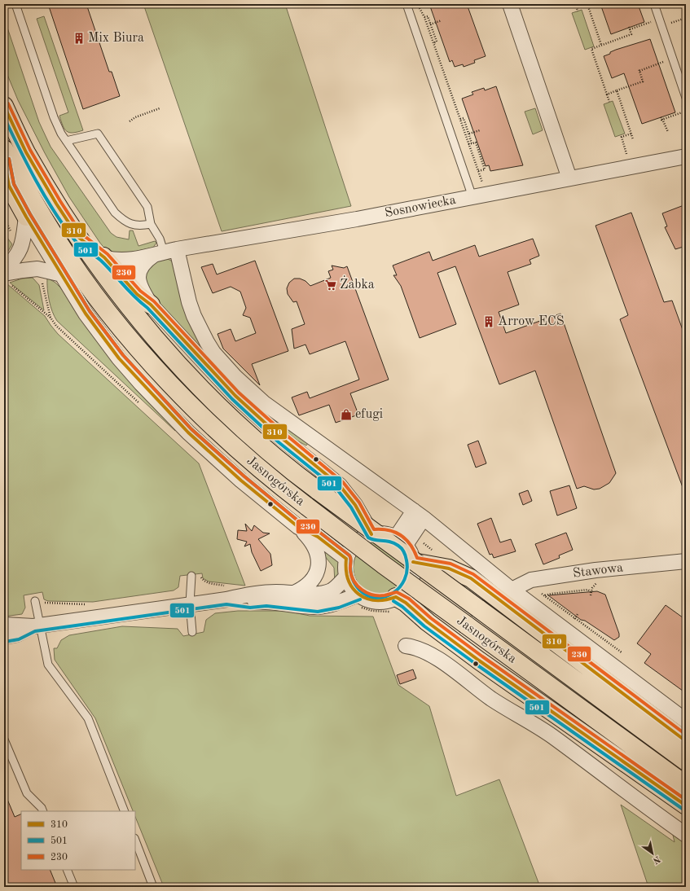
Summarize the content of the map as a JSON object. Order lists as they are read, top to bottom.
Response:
{
  "streets": {
    "main road": ["Jasnogórska"],
    "street": ["Sosnowiecka", "Stawowa"]
  },
  "places": {
    "building": ["Mix Biura", "Arrow ECS"],
    "supermarket": ["Żabka"],
    "shop": ["efugi"]
  },
  "lines": ["transit line 230", "transit line 310", "transit line 501"],
  "legend": ["310", "501", "230"],
  "north": "bottom right"
}
